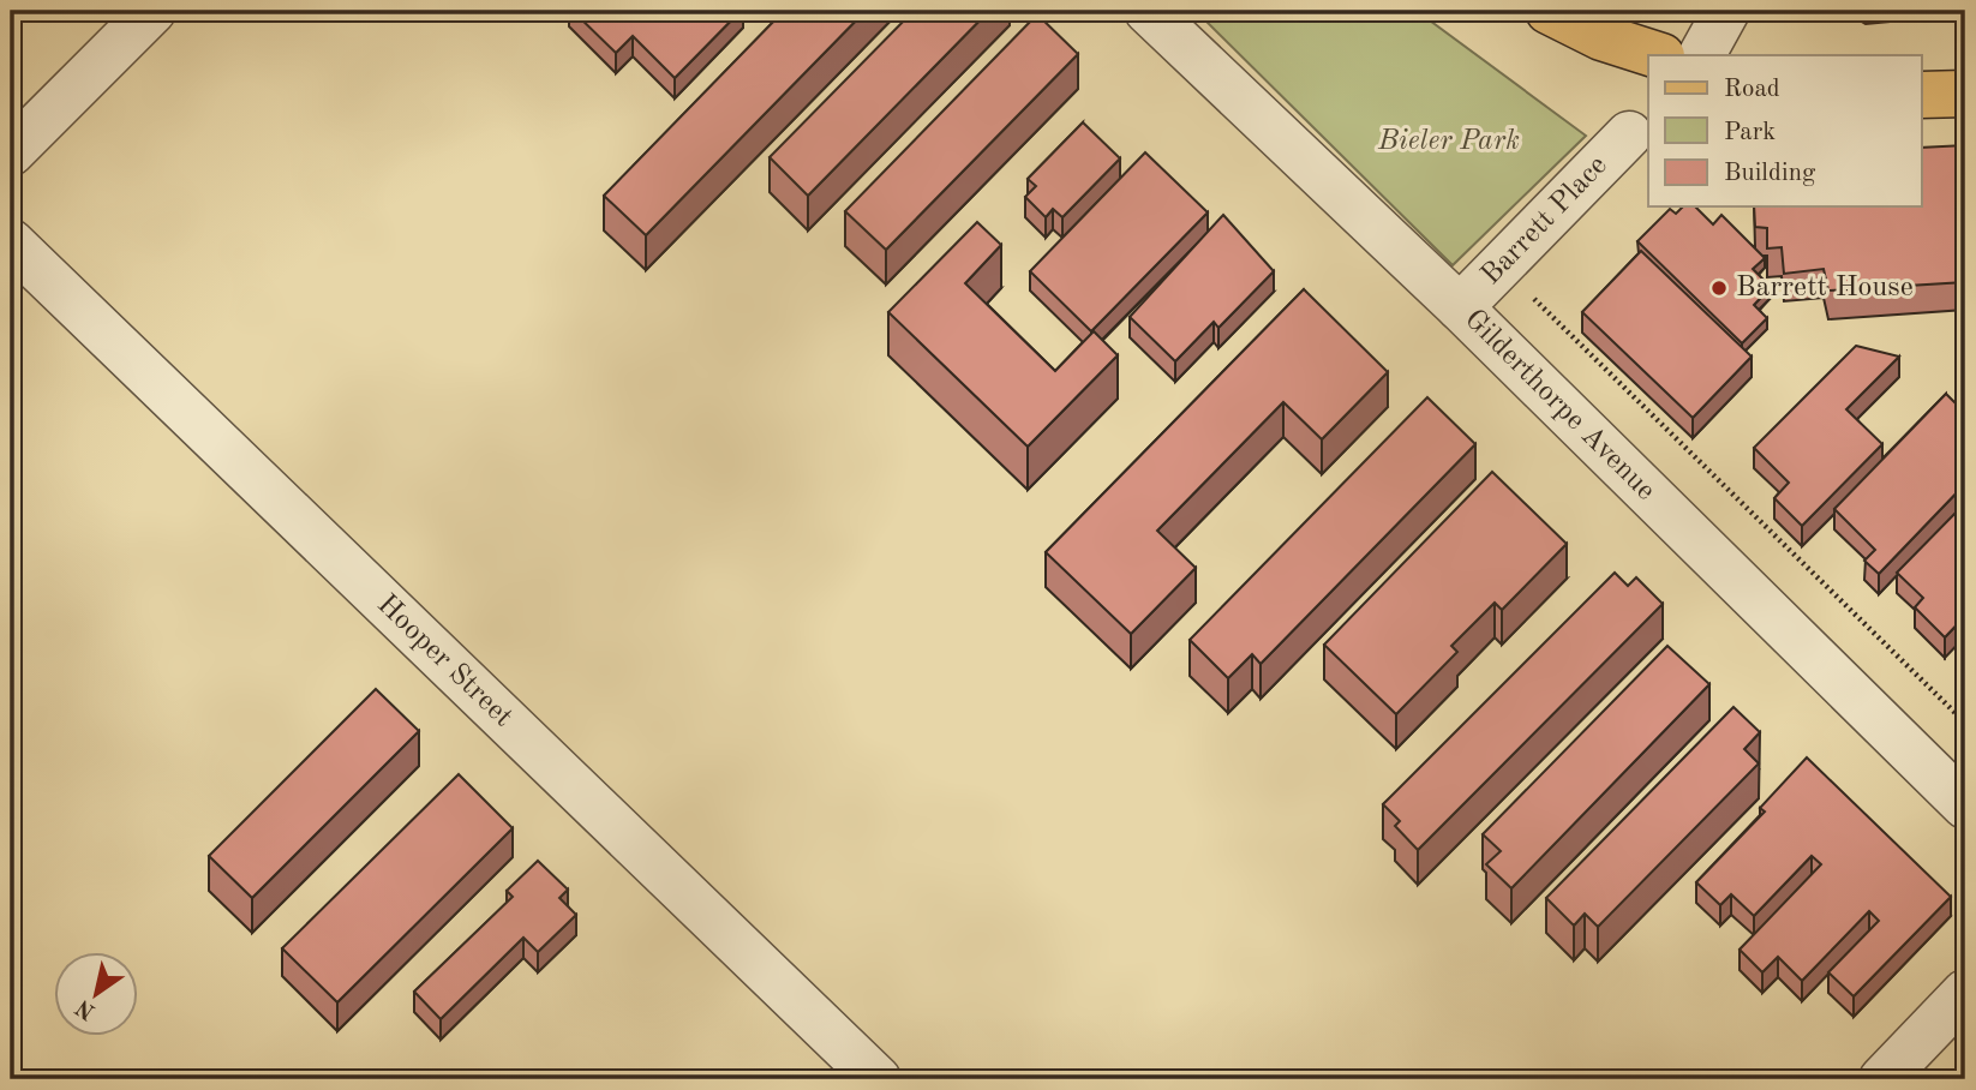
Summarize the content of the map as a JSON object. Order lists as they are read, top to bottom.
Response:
{
  "streets": {
    "street": ["Barrett Place", "Gilderthorpe Avenue", "Hooper Street"]
  },
  "crossings": [
    ["Barrett Place", "Gilderthorpe Avenue"]
  ],
  "parks": ["Bieler Park"],
  "places": ["Barrett House"],
  "legend": ["Road", "Park", "Building"],
  "north": "bottom left"
}
